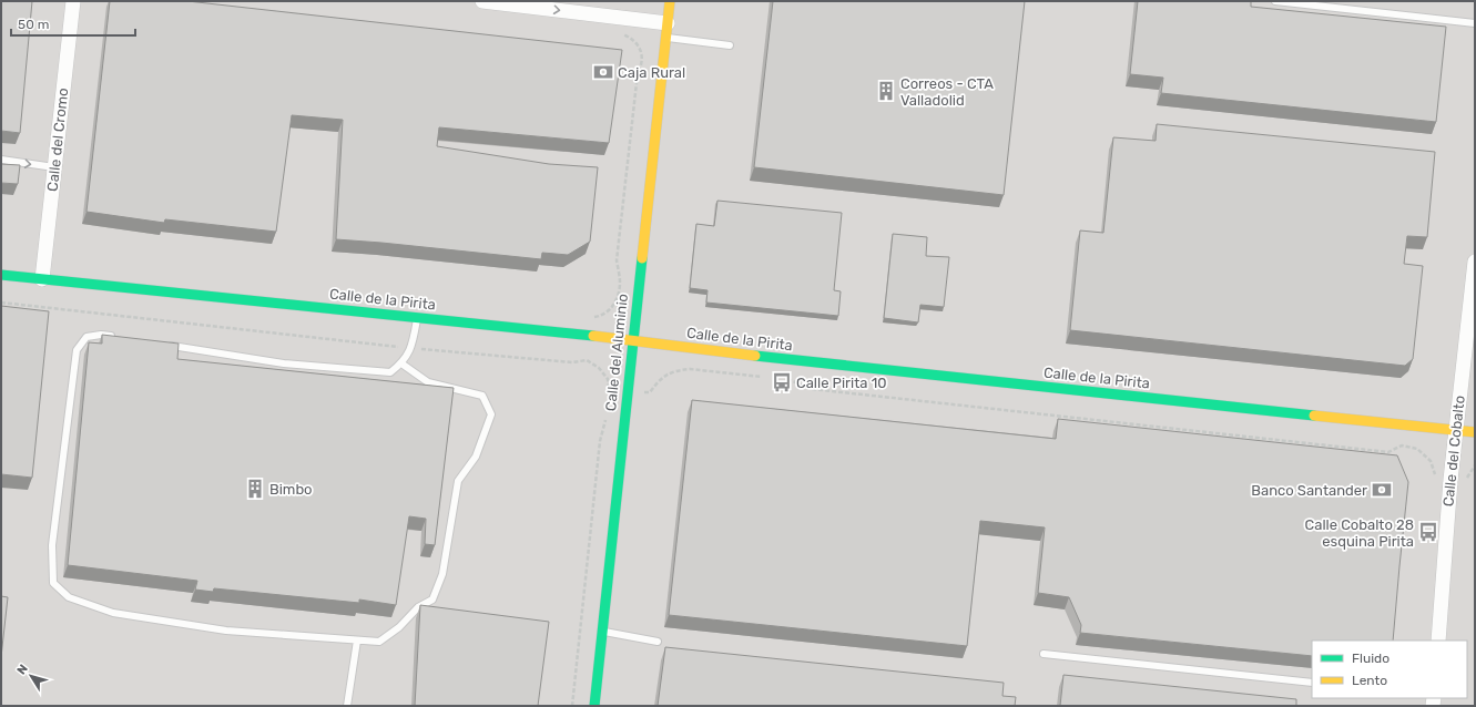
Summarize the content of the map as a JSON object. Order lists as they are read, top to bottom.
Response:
{
  "streets": {
    "street": [
      "Calle del Cromo",
      "Calle de la Pirita",
      "Calle del Aluminio",
      "Calle del Cobalto"
    ]
  },
  "crossings": [
    ["Calle del Cromo", "Calle de la Pirita"],
    ["Calle de la Pirita", "Calle del Aluminio"],
    ["Calle de la Pirita", "Calle del Cobalto"]
  ],
  "places": {
    "bank": ["Caja Rural", "Banco Santander"],
    "building": ["Correos - CTA Valladolid", "Bimbo"],
    "bus stop": ["Calle Pirita 10", "Calle Cobalto 28 esquina Pirita"]
  },
  "legend": ["Fluido", "Lento"],
  "scale_bar": "50 m",
  "north": "top left"
}
